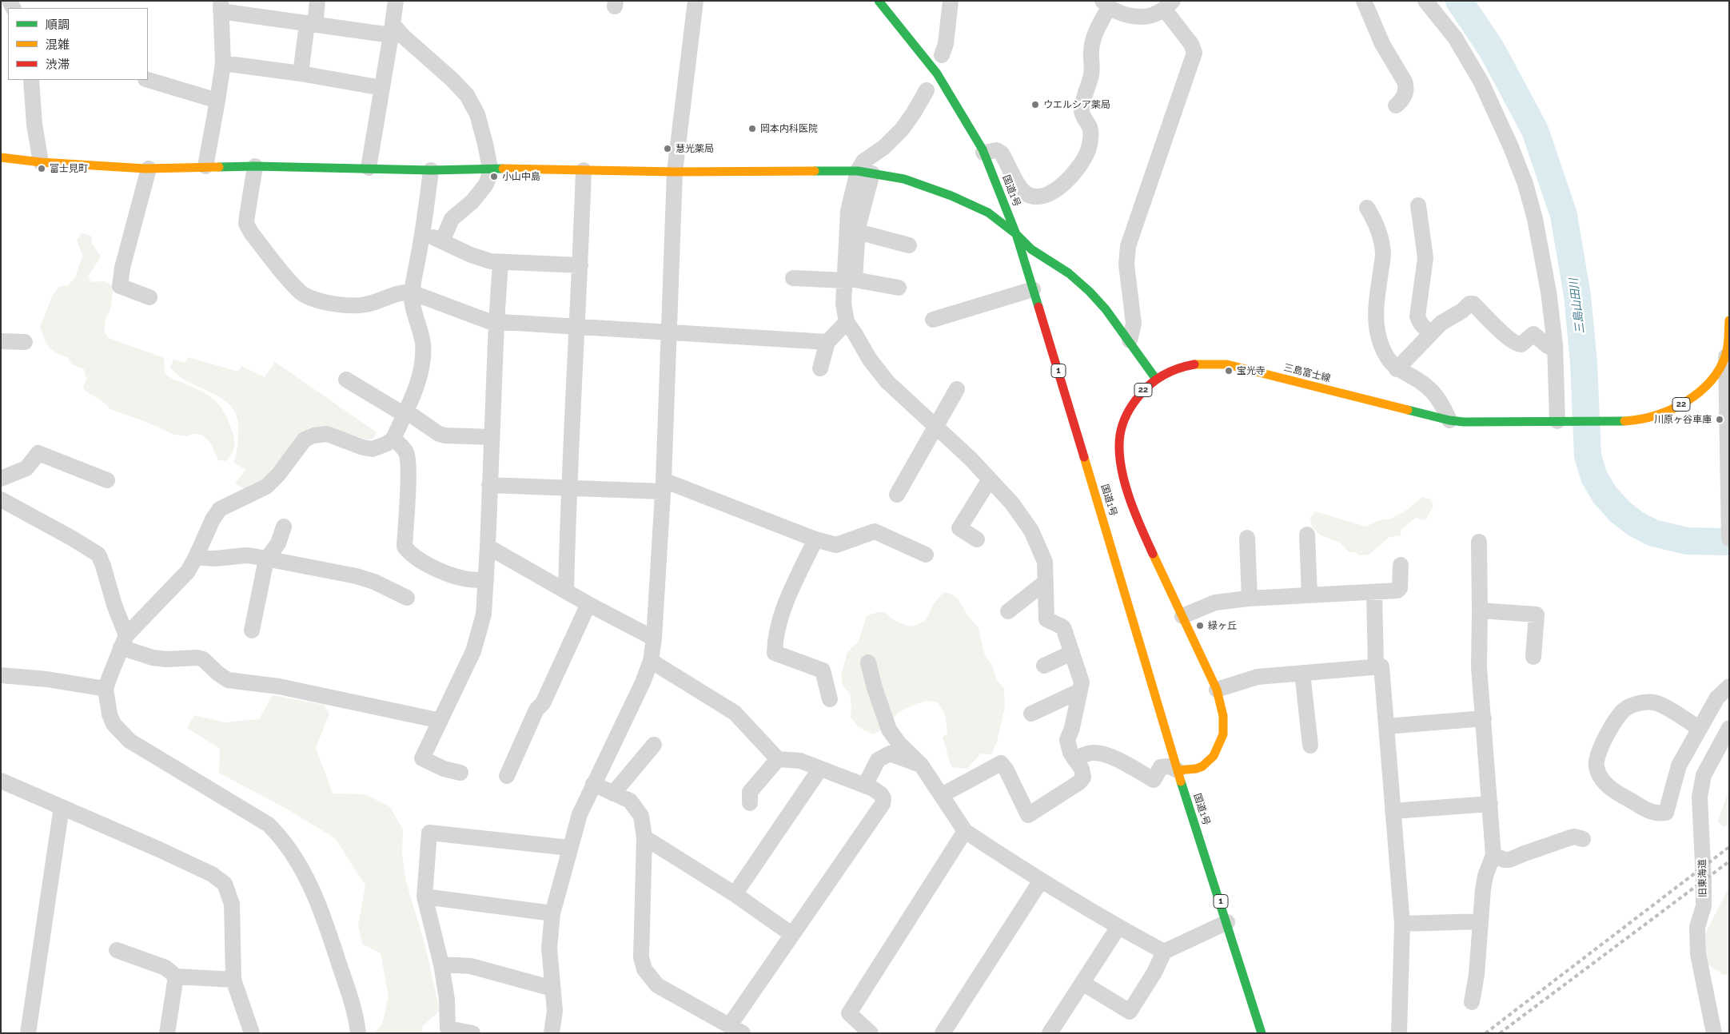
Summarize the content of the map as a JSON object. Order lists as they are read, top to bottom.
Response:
{
  "streets": {
    "main road": [
      "国道1号",
      "1",
      "三島富士線",
      "22"
    ],
    "street": ["旧東海道"]
  },
  "crossings": [
    ["国道1号", "三島富士線"]
  ],
  "water": ["三島山田川"],
  "places": [
    "ウエルシア薬局",
    "岡本内科医院",
    "慧光薬局",
    "富士見町",
    "小山中島",
    "宝光寺",
    "川原ヶ谷車庫",
    "緑ヶ丘"
  ],
  "legend": ["順調", "混雑", "渋滞"]
}
